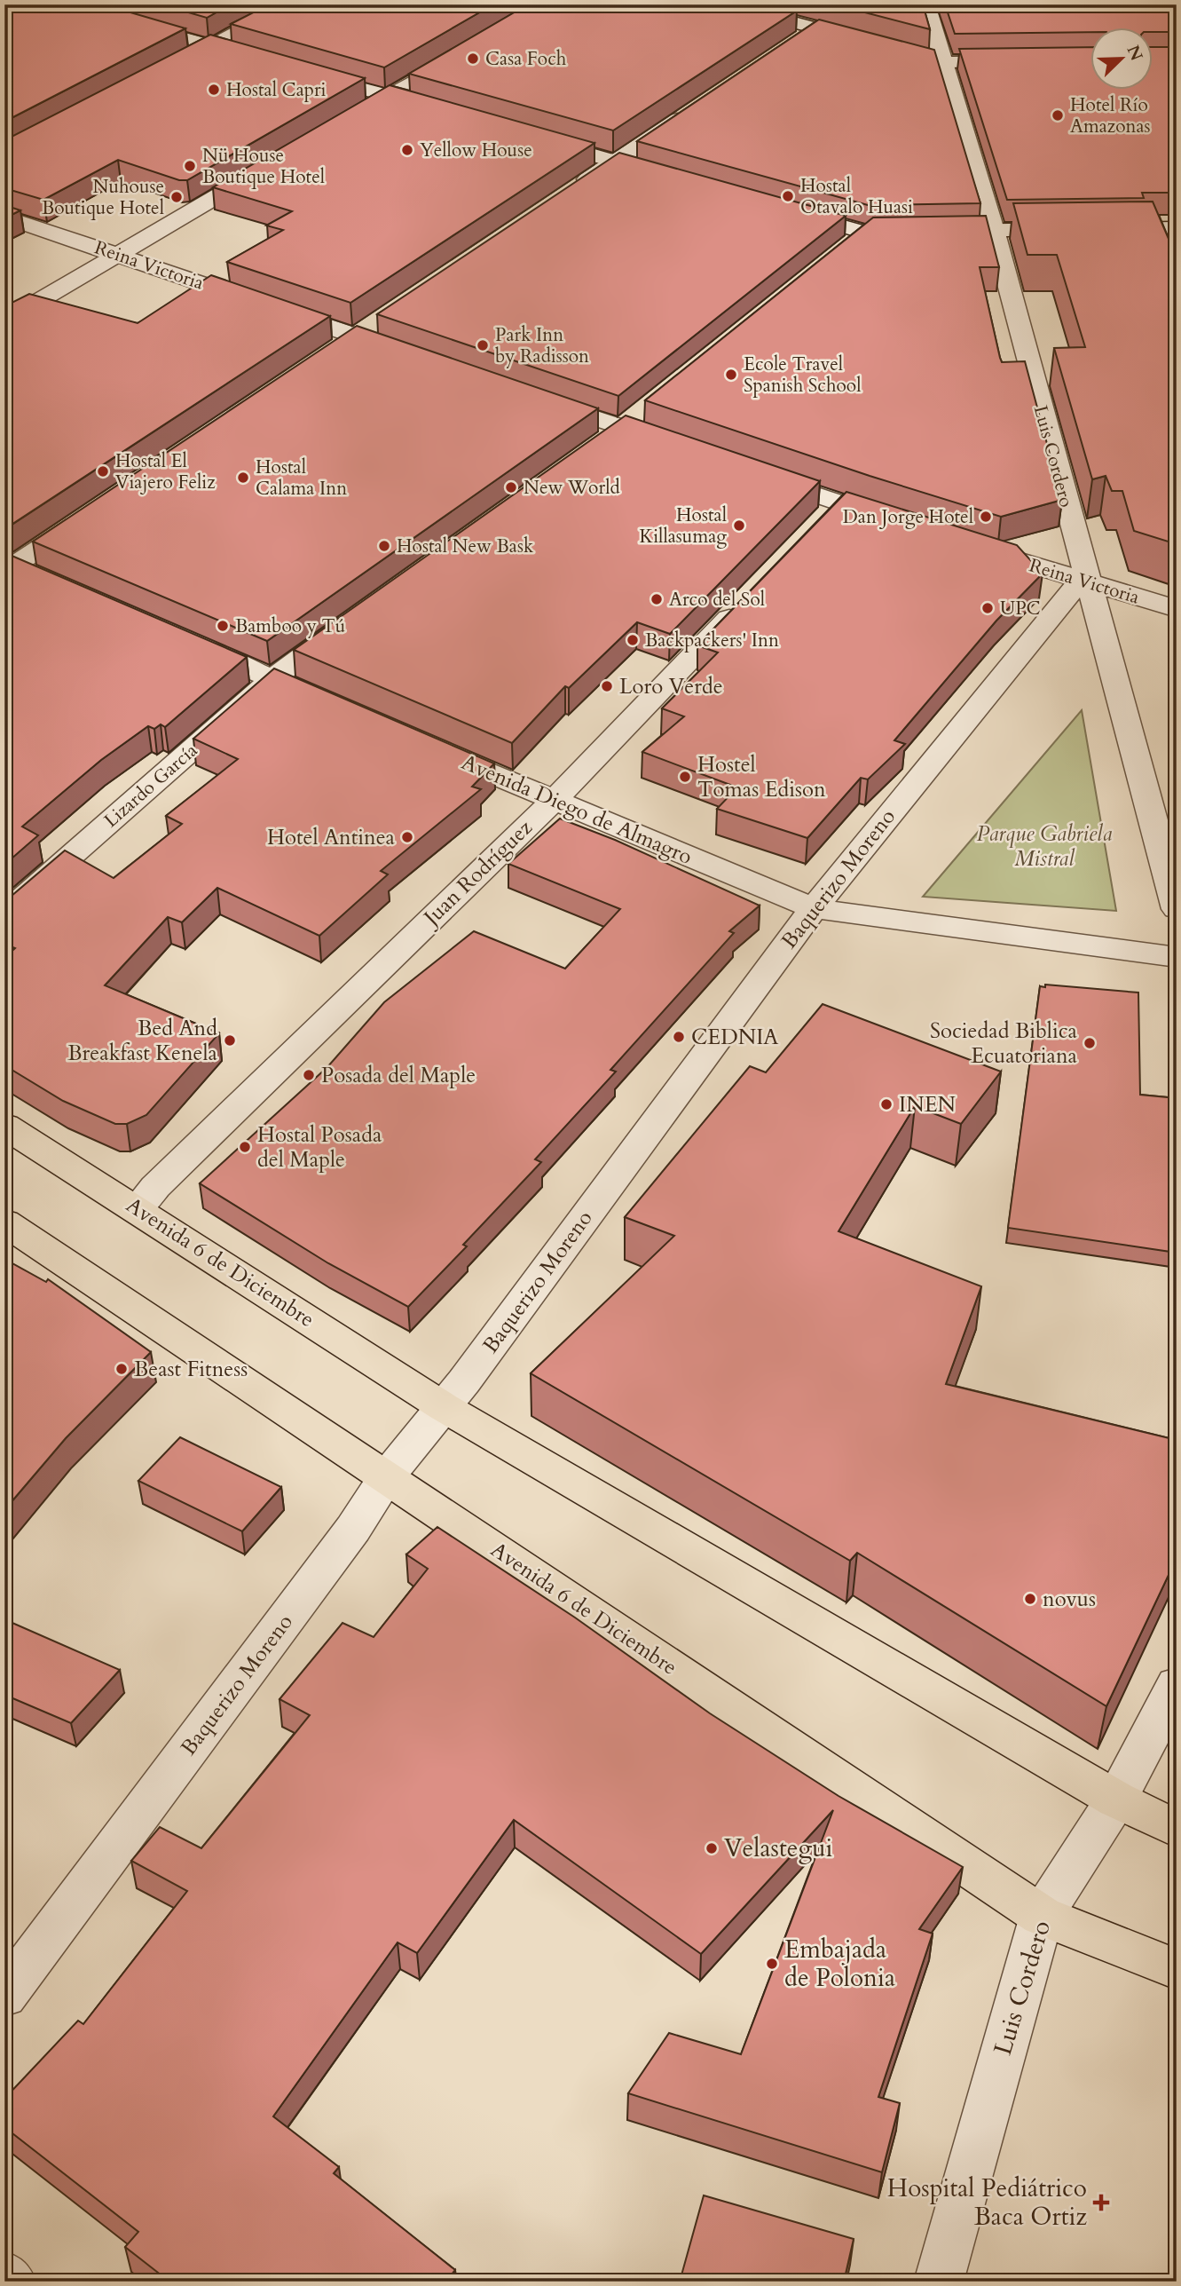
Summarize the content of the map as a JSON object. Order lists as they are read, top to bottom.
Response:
{
  "streets": {
    "main road": ["Avenida 6 de Diciembre"],
    "street": [
      "Reina Victoria",
      "Luis Cordero",
      "Lizardo García",
      "Avenida Diego de Almagro",
      "Juan Rodríguez",
      "Baquerizo Moreno"
    ]
  },
  "crossings": [
    ["Reina Victoria", "Luis Cordero"],
    ["Reina Victoria", "Baquerizo Moreno"],
    ["Luis Cordero", "Baquerizo Moreno"],
    ["Luis Cordero", "Avenida 6 de Diciembre"],
    ["Avenida Diego de Almagro", "Juan Rodríguez"],
    ["Avenida Diego de Almagro", "Baquerizo Moreno"],
    ["Juan Rodríguez", "Avenida 6 de Diciembre"],
    ["Baquerizo Moreno", "Avenida 6 de Diciembre"]
  ],
  "parks": ["Parque Gabriela Mistral"],
  "places": {
    "other": [
      "Casa Foch",
      "Hostal Capri",
      "Hotel Río Amazonas",
      "Yellow House",
      "Nü House Boutique Hotel",
      "Hostal Otavalo Huasi",
      "Nuhouse Boutique Hotel",
      "Park Inn by Radisson",
      "Ecole Travel Spanish School",
      "Hostal El Viajero Feliz",
      "Hostal Calama Inn",
      "New World",
      "Dan Jorge Hotel",
      "Hostal Killasumag",
      "Hostal New Bask",
      "Arco del Sol",
      "UPC",
      "Bamboo y Tú",
      "Backpackers' Inn",
      "Loro Verde",
      "Hostel Tomas Edison",
      "Hotel Antinea",
      "CEDNIA",
      "Bed And Breakfast Kenela",
      "Sociedad Biblica Ecuatoriana",
      "Posada del Maple",
      "INEN",
      "Hostal Posada del Maple",
      "Beast Fitness",
      "novus",
      "Velastegui",
      "Embajada de Polonia"
    ],
    "health": ["Hospital Pediátrico Baca Ortiz"]
  },
  "north": "top right"
}
